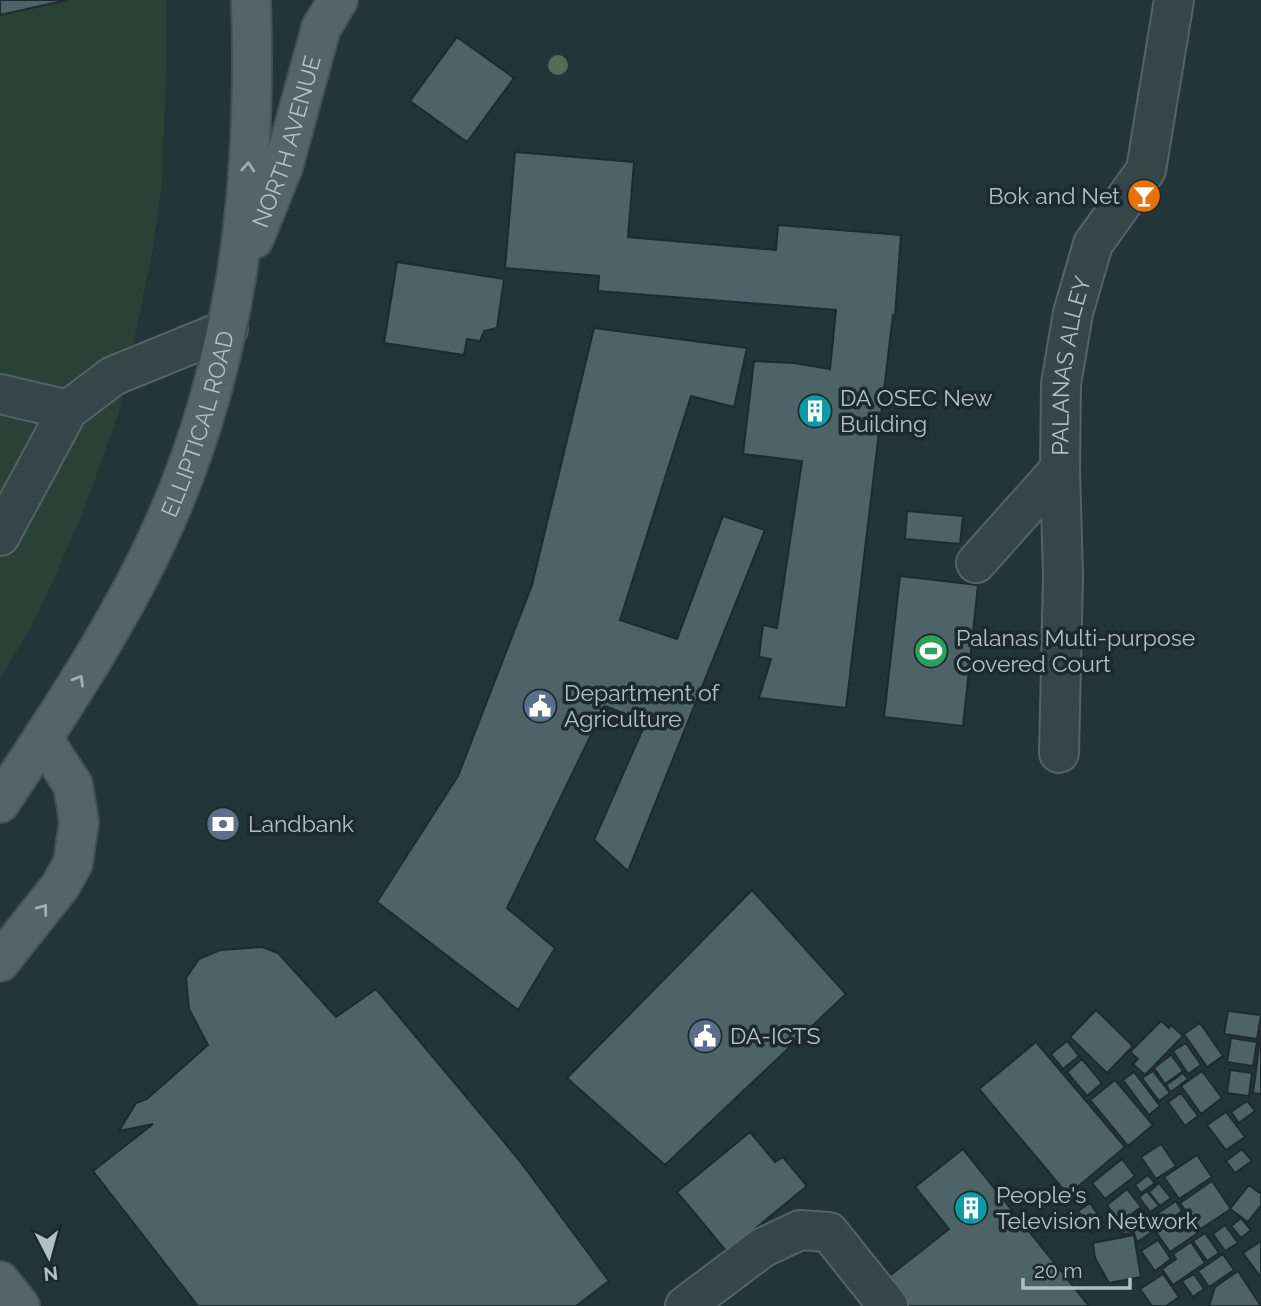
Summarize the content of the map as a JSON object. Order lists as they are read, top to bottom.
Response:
{
  "streets": {
    "main road": ["NORTH AVENUE", "ELLIPTICAL ROAD"],
    "street": ["PALANAS ALLEY"]
  },
  "crossings": [
    ["NORTH AVENUE", "ELLIPTICAL ROAD"]
  ],
  "one_way": ["ELLIPTICAL ROAD"],
  "places": {
    "bar": ["Bok and Net"],
    "building": ["DA OSEC New Building", "People's Television Network"],
    "sports": ["Palanas Multi-purpose Covered Court"],
    "public building": ["Department of Agriculture", "DA-ICTS"],
    "bank": ["Landbank"]
  },
  "scale_bar": "20 m",
  "north": "bottom"
}
